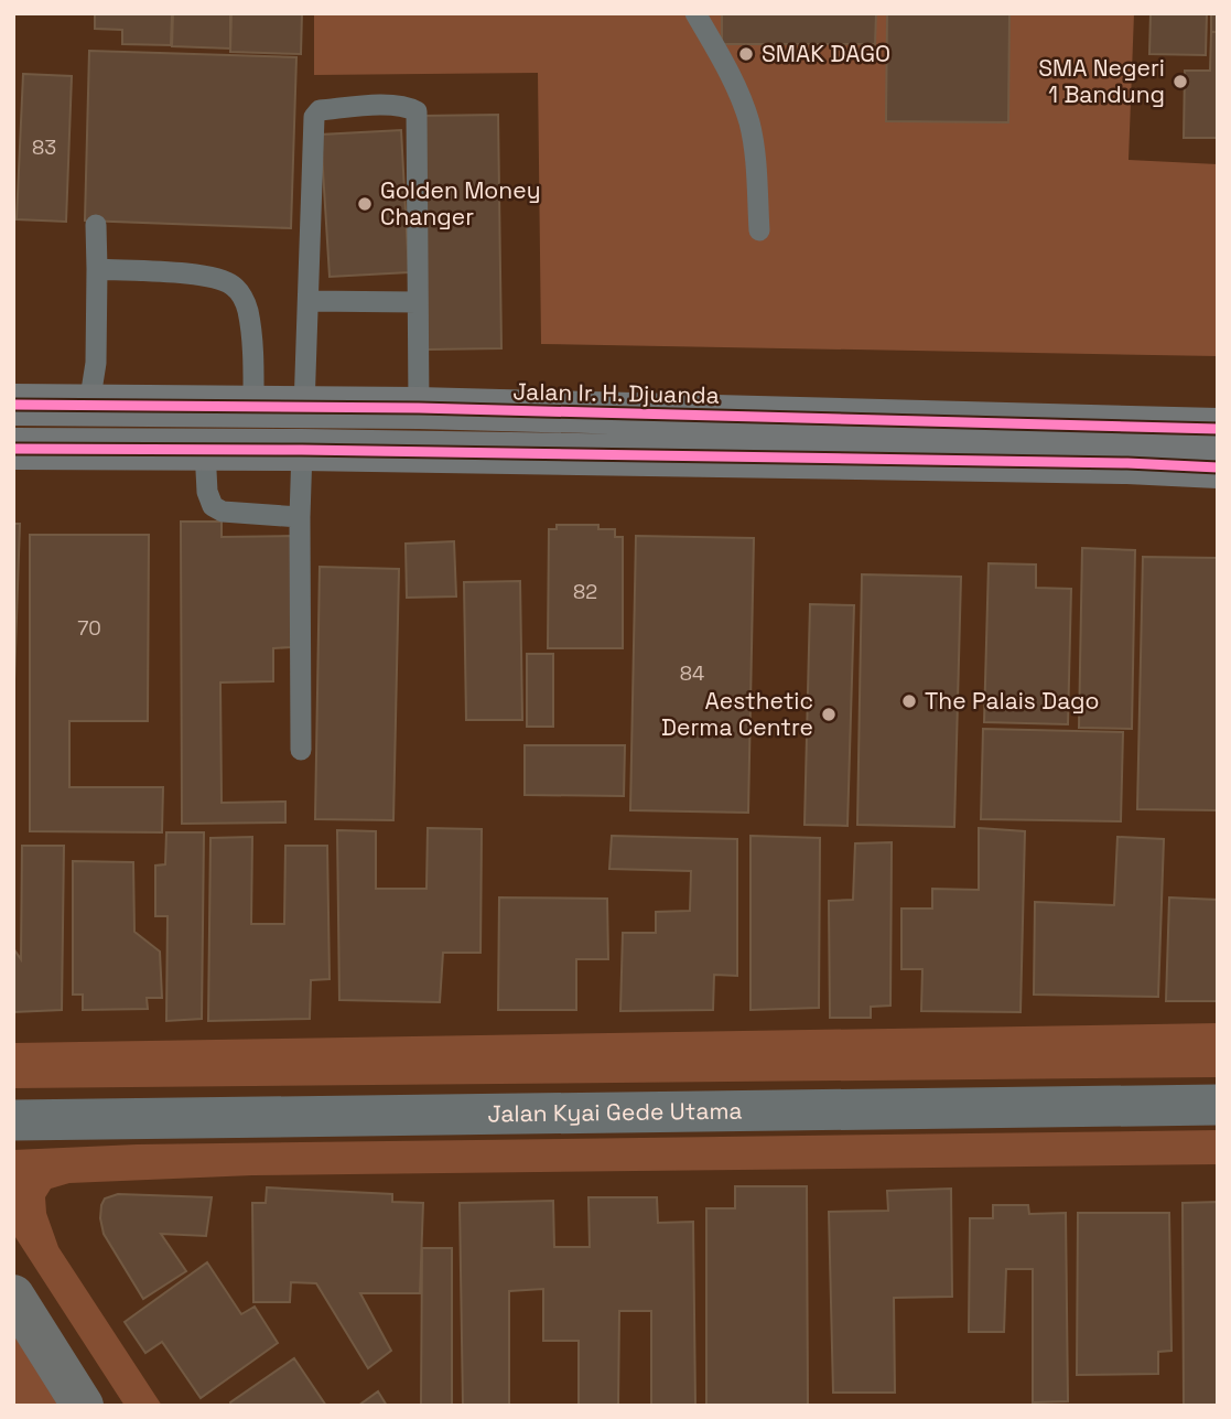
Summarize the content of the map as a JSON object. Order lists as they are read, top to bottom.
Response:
{
  "streets": {
    "main road": ["Jalan Ir. H. Djuanda"],
    "street": ["Jalan Kyai Gede Utama"]
  },
  "places": [
    "SMAK DAGO",
    "SMA Negeri 1 Bandung",
    "Golden Money Changer",
    "The Palais Dago",
    "Aesthetic Derma Centre"
  ],
  "house_numbers": [
    "83",
    "82",
    "70",
    "84"
  ]
}
